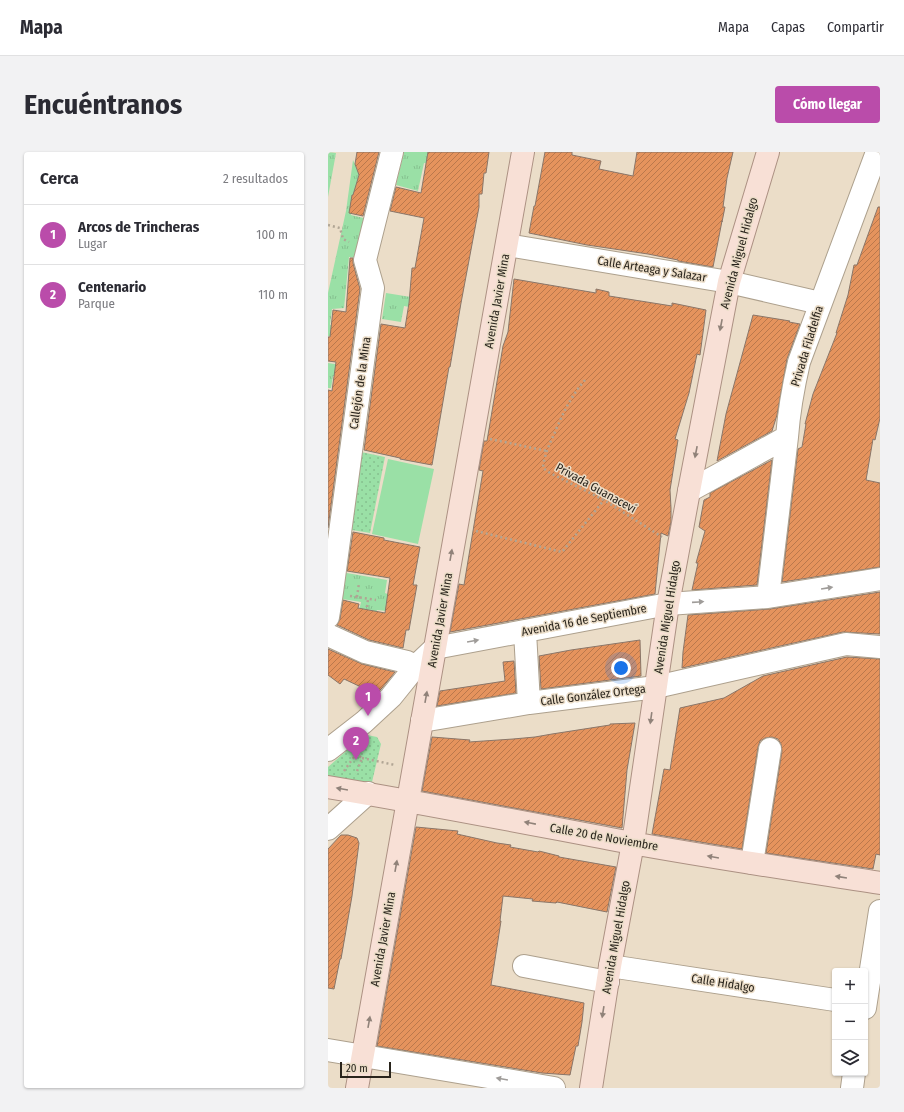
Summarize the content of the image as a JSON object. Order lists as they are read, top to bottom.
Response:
{
  "streets": {
    "main road": ["Avenida Miguel Hidalgo", "Avenida Javier Mina", "Calle 20 de Noviembre"],
    "street": [
      "Calle Arteaga y Salazar",
      "Privada Filadelfia",
      "Callejón de la Mina",
      "Avenida 16 de Septiembre",
      "Calle González Ortega",
      "Calle Hidalgo"
    ],
    "path": ["Privada Guanaceví"]
  },
  "crossings": [
    ["Avenida Miguel Hidalgo", "Calle Arteaga y Salazar"],
    ["Avenida Miguel Hidalgo", "Privada Guanaceví"],
    ["Avenida Miguel Hidalgo", "Avenida 16 de Septiembre"],
    ["Avenida Miguel Hidalgo", "Calle González Ortega"],
    ["Avenida Miguel Hidalgo", "Calle 20 de Noviembre"],
    ["Avenida Miguel Hidalgo", "Calle Hidalgo"],
    ["Calle Arteaga y Salazar", "Avenida Javier Mina"],
    ["Calle Arteaga y Salazar", "Privada Filadelfia"],
    ["Avenida Javier Mina", "Privada Guanaceví"],
    ["Avenida Javier Mina", "Avenida 16 de Septiembre"],
    ["Avenida Javier Mina", "Calle González Ortega"],
    ["Avenida Javier Mina", "Calle 20 de Noviembre"],
    ["Privada Filadelfia", "Avenida 16 de Septiembre"]
  ],
  "one_way": ["Avenida Miguel Hidalgo", "Avenida Javier Mina", "Calle 20 de Noviembre"],
  "scale_bar": "20 m",
  "page": {
    "header": "Mapa",
    "nav": ["Mapa", "Capas", "Compartir"],
    "buttons": "Cómo llegar",
    "title": "Encuéntranos",
    "heading": ["Cerca", "2 resultados"],
    "list": [
      {
        "mark": "1",
        "name": "Arcos de Trincheras",
        "note": "Lugar",
        "value": "100 m"
      },
      {
        "mark": "2",
        "name": "Centenario",
        "note": "Parque",
        "value": "110 m"
      }
    ],
    "pins": ["1", "2"],
    "map_buttons": ["+", "−"],
    "scale": "20 m"
  }
}
